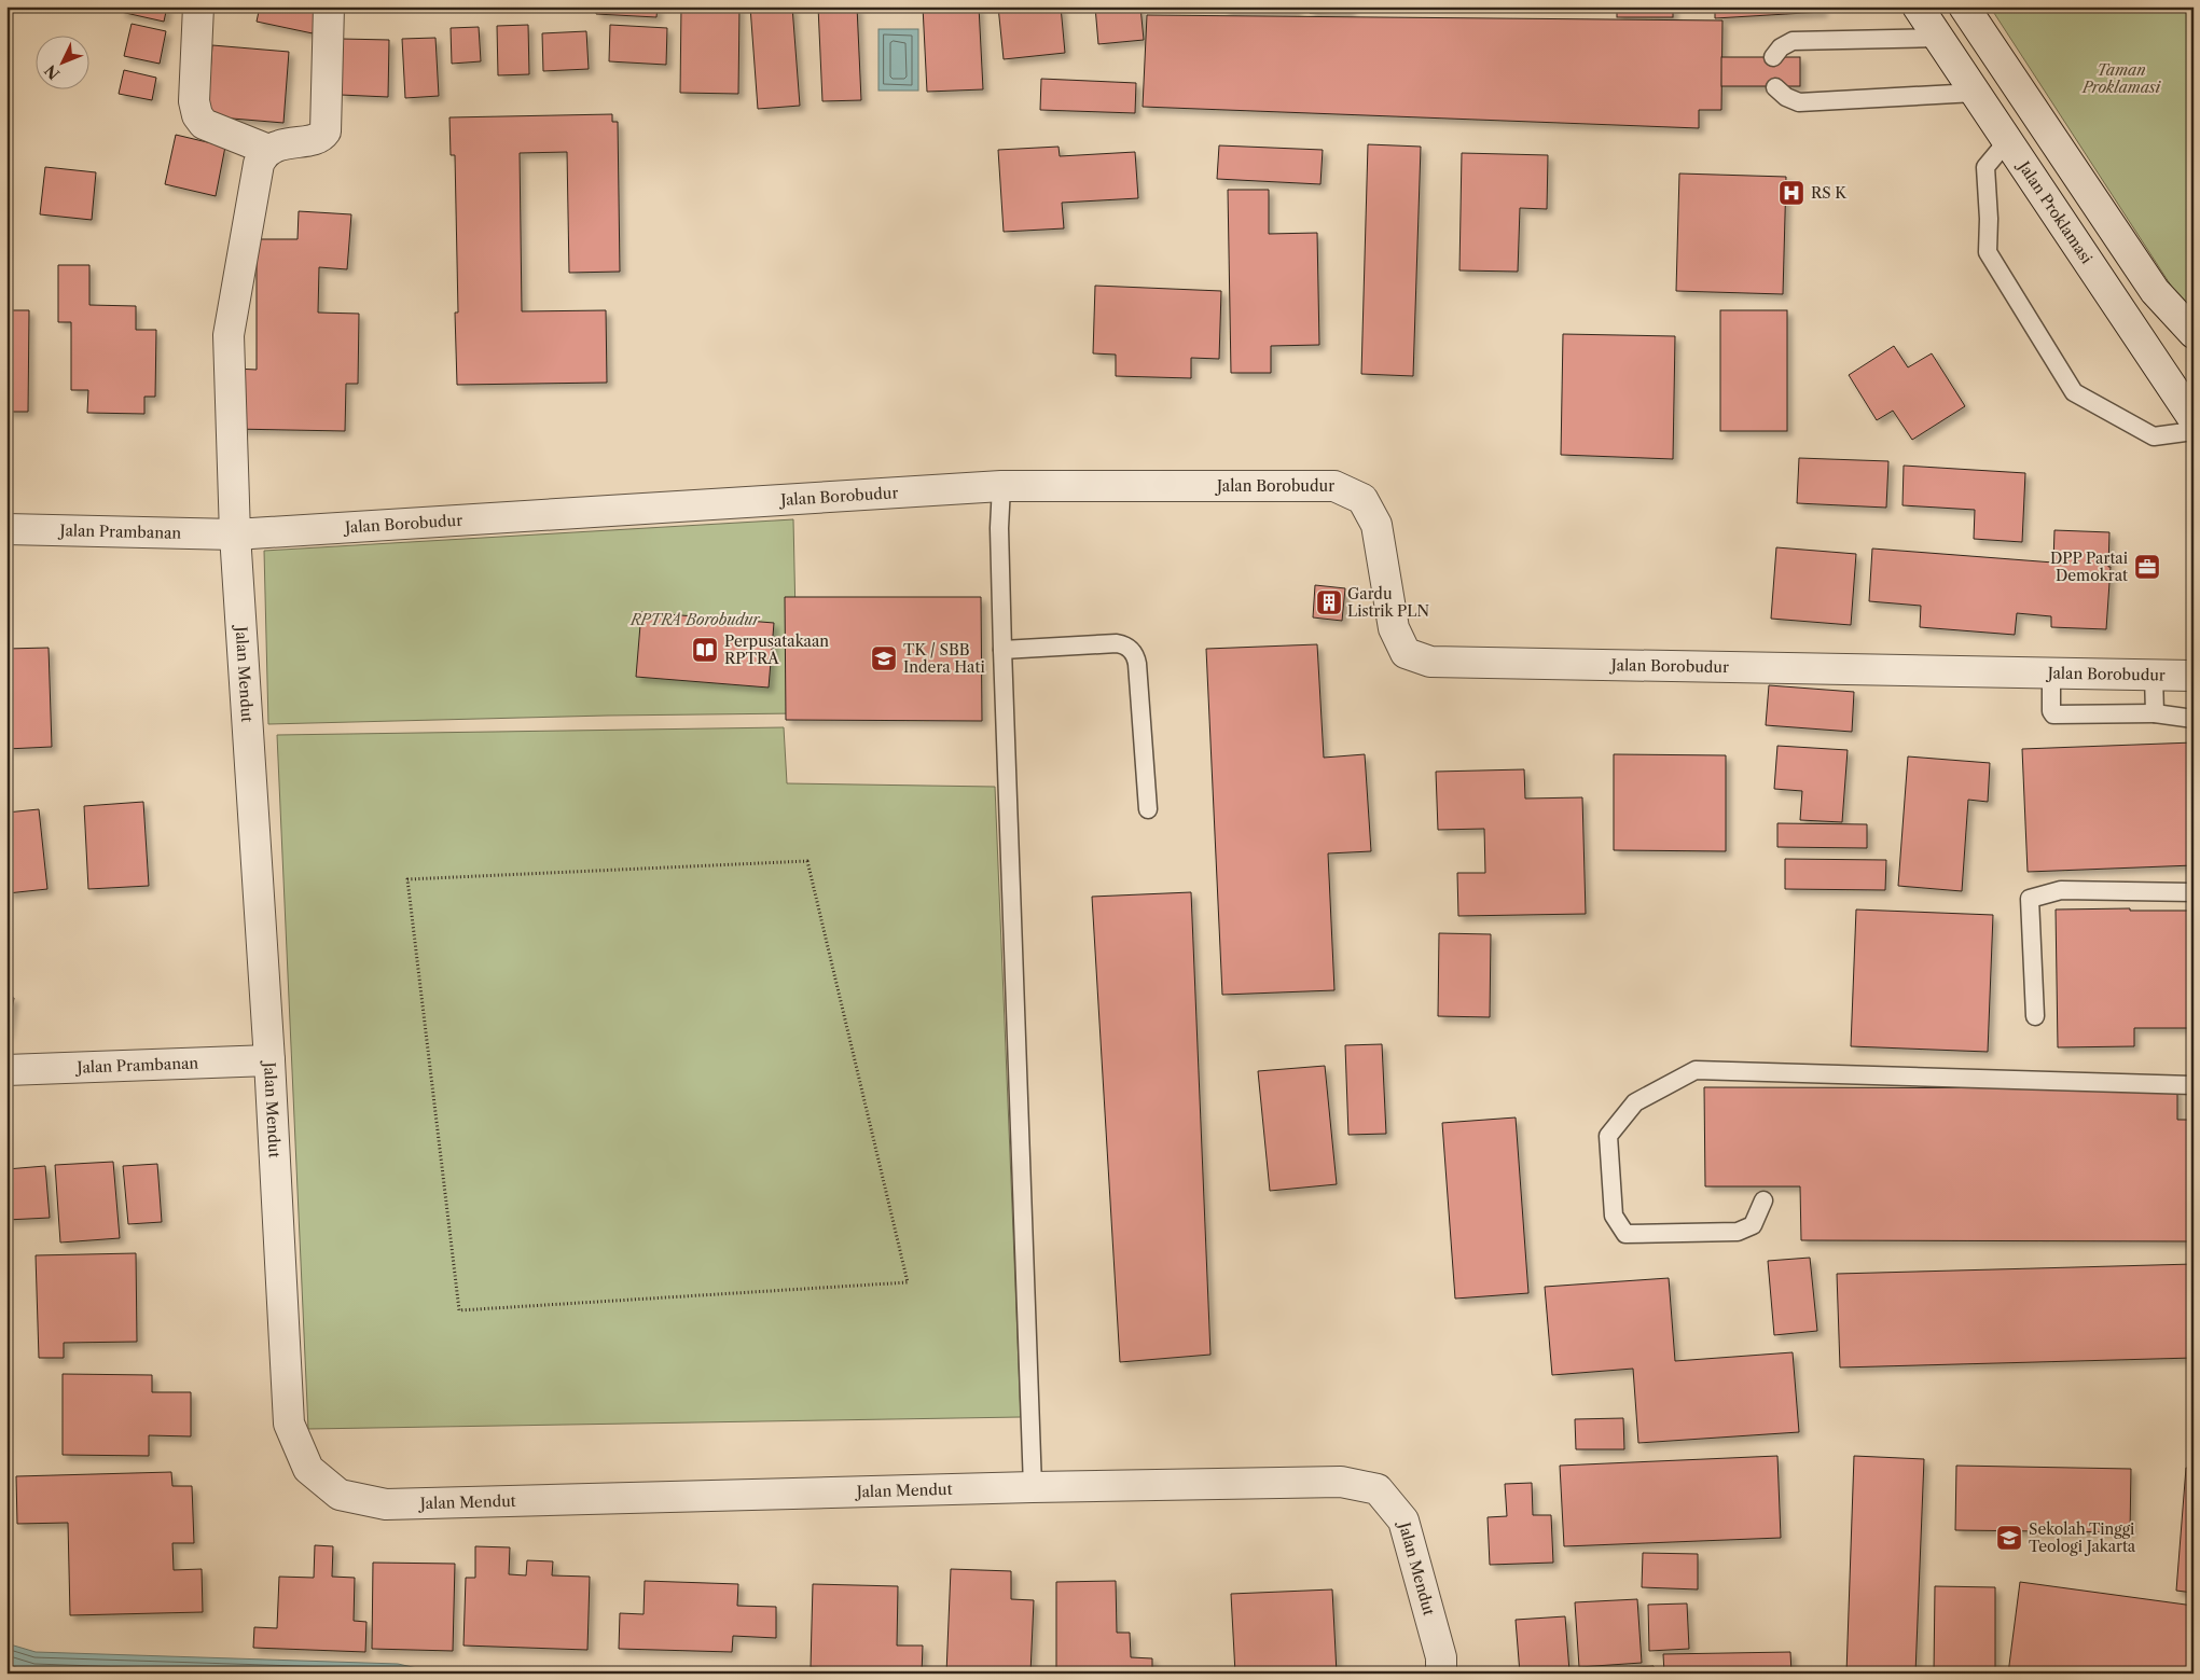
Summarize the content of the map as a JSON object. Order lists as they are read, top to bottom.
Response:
{
  "streets": {
    "street": [
      "Jalan Proklamasi",
      "Jalan Borobudur",
      "Jalan Prambanan",
      "Jalan Mendut"
    ]
  },
  "crossings": [
    ["Jalan Borobudur", "Jalan Prambanan"],
    ["Jalan Borobudur", "Jalan Mendut"],
    ["Jalan Prambanan", "Jalan Mendut"]
  ],
  "parks": ["Taman Proklamasi", "RPTRA Borobudur"],
  "places": {
    "hospital": ["RS K"],
    "office": ["DPP Partai Demokrat"],
    "building": ["Gardu Listrik PLN"],
    "library": ["Perpusatakaan RPTRA"],
    "school or university": ["TK / SBB Indera Hati", "Sekolah Tinggi Teologi Jakarta"]
  },
  "north": "bottom left"
}
